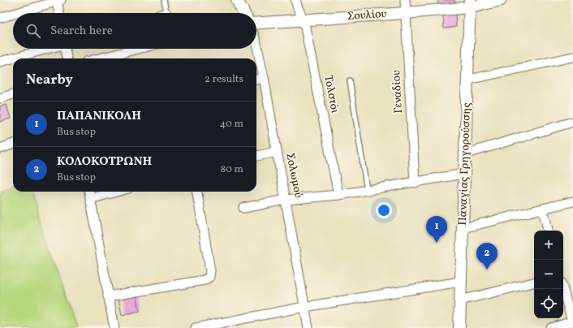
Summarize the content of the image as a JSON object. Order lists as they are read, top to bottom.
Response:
{
  "streets": {
    "street": [
      "Σουλίου",
      "Γεναδίου",
      "Τολστόι",
      "Παναγίας Γρηγορούσσης",
      "Σολωμού"
    ]
  },
  "crossings": [
    ["Σουλίου", "Γεναδίου"],
    ["Σουλίου", "Τολστόι"],
    ["Σουλίου", "Παναγίας Γρηγορούσσης"]
  ],
  "page": {
    "search": "Search here",
    "heading": ["Nearby", "2 results"],
    "list": [
      {
        "mark": "1",
        "name": "ΠΑΠΑΝΙΚΟΛΗ",
        "note": "Bus stop",
        "value": "40 m"
      },
      {
        "mark": "2",
        "name": "ΚΟΛΟΚΟΤΡΩΝΗ",
        "note": "Bus stop",
        "value": "80 m"
      }
    ],
    "pins": ["1", "2"],
    "map_buttons": ["+", "−"]
  }
}
